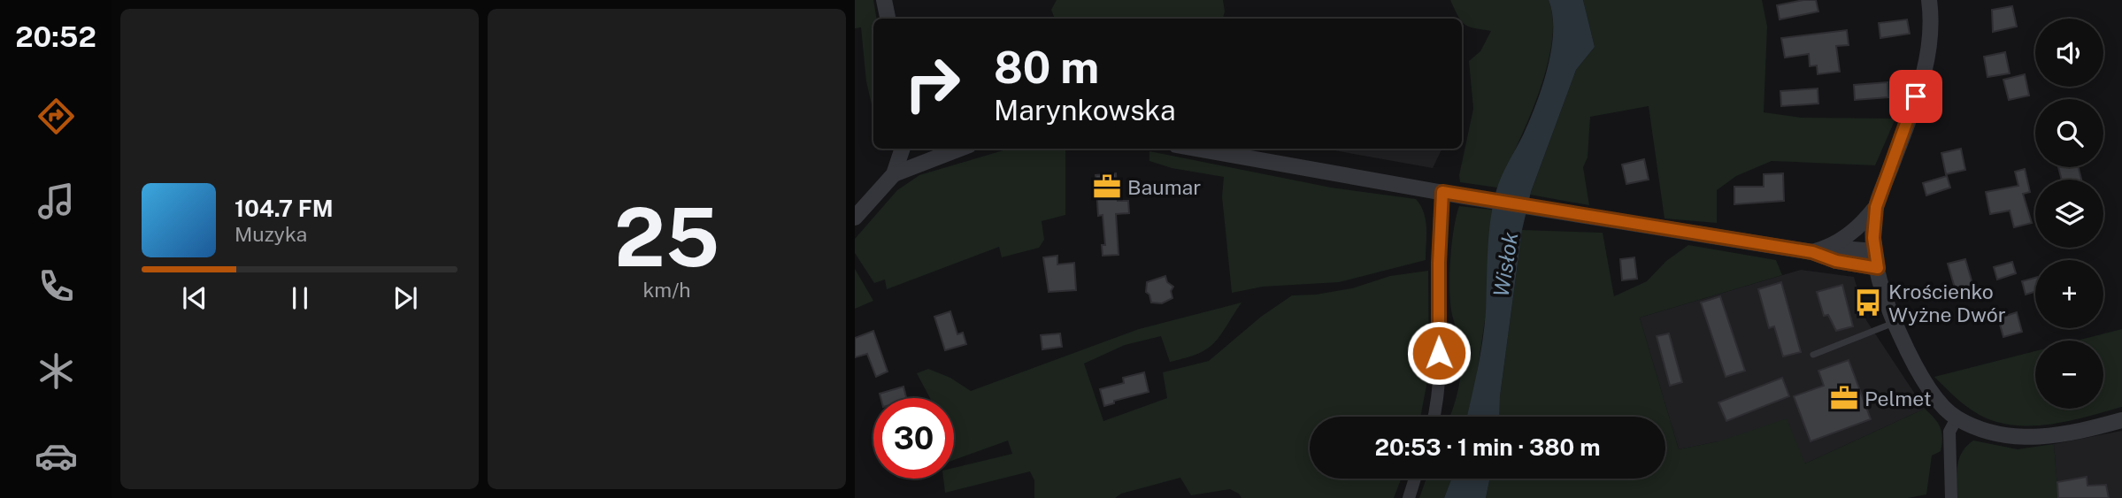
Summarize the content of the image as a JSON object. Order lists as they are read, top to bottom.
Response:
{
  "water": ["Wisłok"],
  "places": {
    "office": ["Baumar", "Pelmet"],
    "bus stop": ["Krościenko Wyżne Dwór"]
  },
  "page": {
    "tabs": "20:52",
    "tile": ["25", "km/h"],
    "map_buttons": ["+", "−"],
    "turn": ["80 m", "Marynkowska"],
    "song": ["104.7 FM", "Muzyka"],
    "limit": "30",
    "trip": "20:53 · 1 min · 380 m"
  }
}
